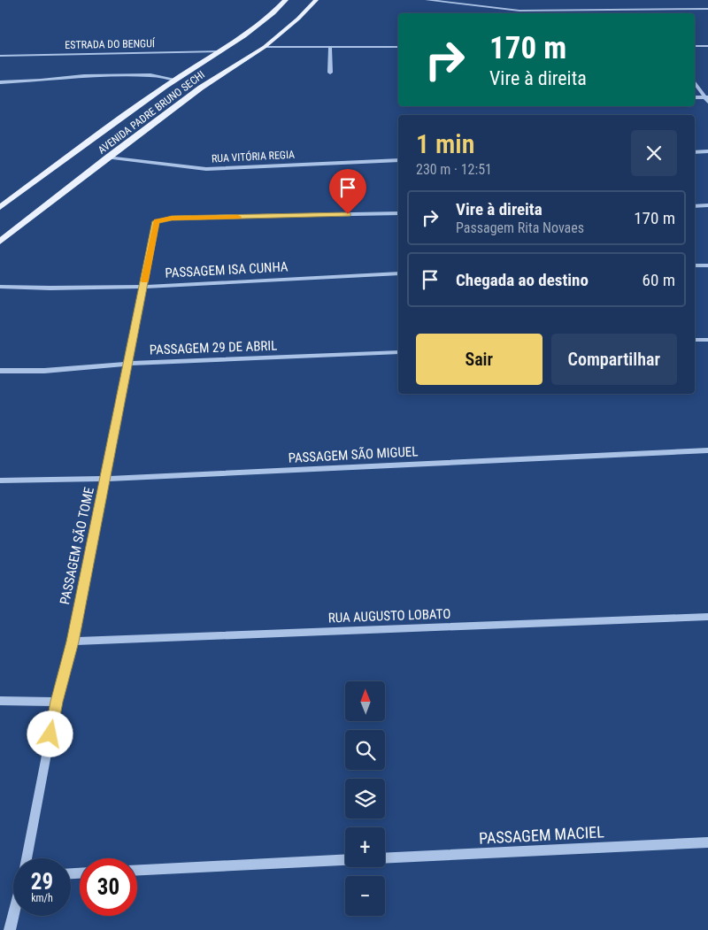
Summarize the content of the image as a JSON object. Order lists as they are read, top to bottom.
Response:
{
  "streets": {
    "main road": ["AVENIDA PADRE BRUNO SECHI"],
    "street": [
      "ESTRADA DO BENGUÍ",
      "RUA VITÓRIA REGIA",
      "PASSAGEM ISA CUNHA",
      "PASSAGEM 29 DE ABRIL",
      "PASSAGEM SÃO MIGUEL",
      "PASSAGEM SÃO TOME",
      "RUA AUGUSTO LOBATO",
      "PASSAGEM MACIEL"
    ]
  },
  "crossings": [
    ["ESTRADA DO BENGUÍ", "AVENIDA PADRE BRUNO SECHI"],
    ["AVENIDA PADRE BRUNO SECHI", "RUA VITÓRIA REGIA"],
    ["PASSAGEM ISA CUNHA", "PASSAGEM SÃO TOME"],
    ["PASSAGEM 29 DE ABRIL", "PASSAGEM SÃO TOME"],
    ["PASSAGEM SÃO MIGUEL", "PASSAGEM SÃO TOME"],
    ["PASSAGEM SÃO TOME", "RUA AUGUSTO LOBATO"]
  ],
  "north": "top",
  "page": {
    "turn": ["170 m", "Vire à direita"],
    "heading": ["1 min", "230 m · 12:51"],
    "list": [
      {
        "name": "Vire à direita",
        "note": "Passagem Rita Novaes",
        "value": "170 m"
      },
      {
        "name": "Chegada ao destino",
        "value": "60 m"
      }
    ],
    "buttons": ["Sair", "Compartilhar"],
    "map_buttons": ["+", "−"],
    "speed": "29 km/h",
    "limit": "30"
  }
}
